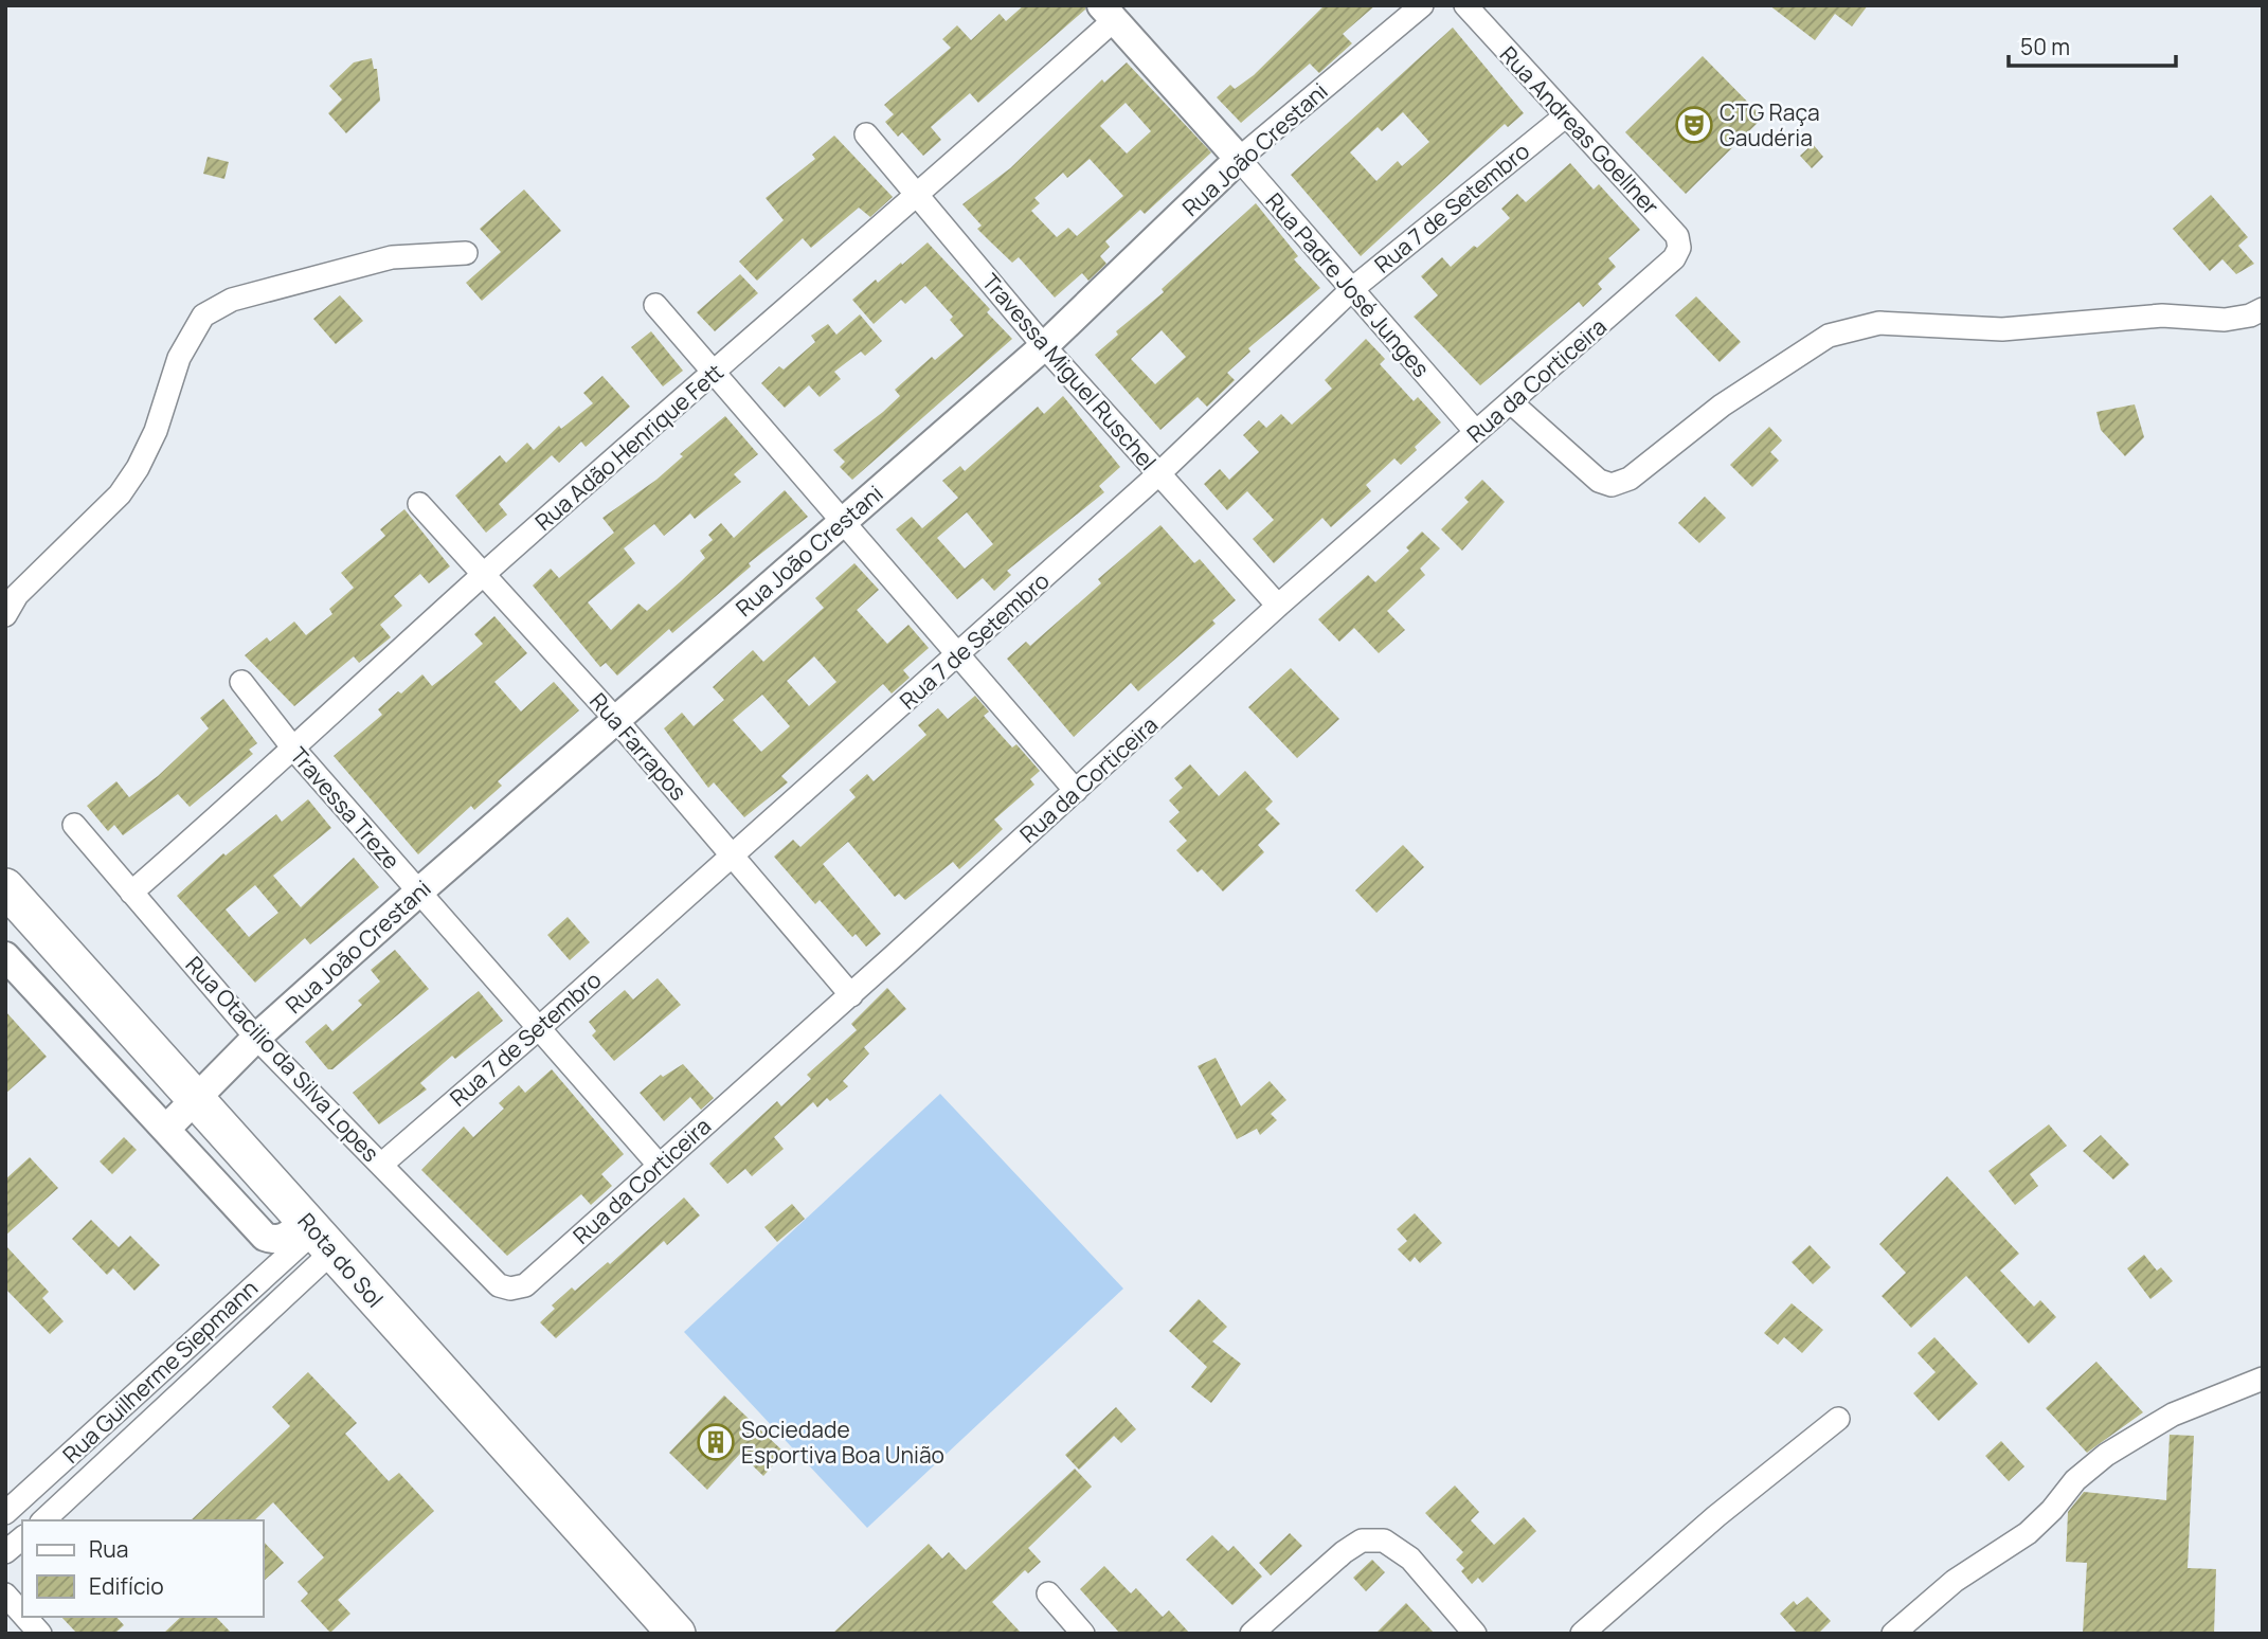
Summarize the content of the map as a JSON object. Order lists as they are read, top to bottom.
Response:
{
  "streets": {
    "highway": ["Rota do Sol"],
    "street": [
      "Rua Andreas Goellner",
      "Rua João Crestani",
      "Rua 7 de Setembro",
      "Rua Padre José Junges",
      "Travessa Miguel Ruschel",
      "Rua da Corticeira",
      "Rua Adão Henrique Fett",
      "Rua Farrapos",
      "Travessa Treze",
      "Rua Otacilio da Silva Lopes",
      "Rua Guilherme Siepmann"
    ]
  },
  "crossings": [
    ["Rua Andreas Goellner", "Rua 7 de Setembro"],
    ["Rua Andreas Goellner", "Rua da Corticeira"],
    ["Rua João Crestani", "Rua Padre José Junges"],
    ["Rua João Crestani", "Travessa Miguel Ruschel"],
    ["Rua João Crestani", "Rua Farrapos"],
    ["Rua João Crestani", "Travessa Treze"],
    ["Rua João Crestani", "Rua Otacilio da Silva Lopes"],
    ["Rua João Crestani", "Rota do Sol"],
    ["Rua 7 de Setembro", "Rua Padre José Junges"],
    ["Rua 7 de Setembro", "Travessa Miguel Ruschel"],
    ["Rua 7 de Setembro", "Rua Farrapos"],
    ["Rua 7 de Setembro", "Travessa Treze"],
    ["Rua 7 de Setembro", "Rua Otacilio da Silva Lopes"],
    ["Rua Padre José Junges", "Rua da Corticeira"],
    ["Rua Padre José Junges", "Rua Adão Henrique Fett"],
    ["Travessa Miguel Ruschel", "Rua da Corticeira"],
    ["Travessa Miguel Ruschel", "Rua Adão Henrique Fett"],
    ["Rua da Corticeira", "Rua Farrapos"],
    ["Rua da Corticeira", "Travessa Treze"],
    ["Rua da Corticeira", "Rua Otacilio da Silva Lopes"],
    ["Rua Adão Henrique Fett", "Rua Farrapos"],
    ["Rua Adão Henrique Fett", "Travessa Treze"],
    ["Rua Adão Henrique Fett", "Rua Otacilio da Silva Lopes"],
    ["Rota do Sol", "Rua Guilherme Siepmann"]
  ],
  "places": {
    "theatre": ["CTG Raça Gaudéria"],
    "building": ["Sociedade Esportiva Boa União"]
  },
  "legend": ["Rua", "Edifício"],
  "scale_bar": "50 m"
}
